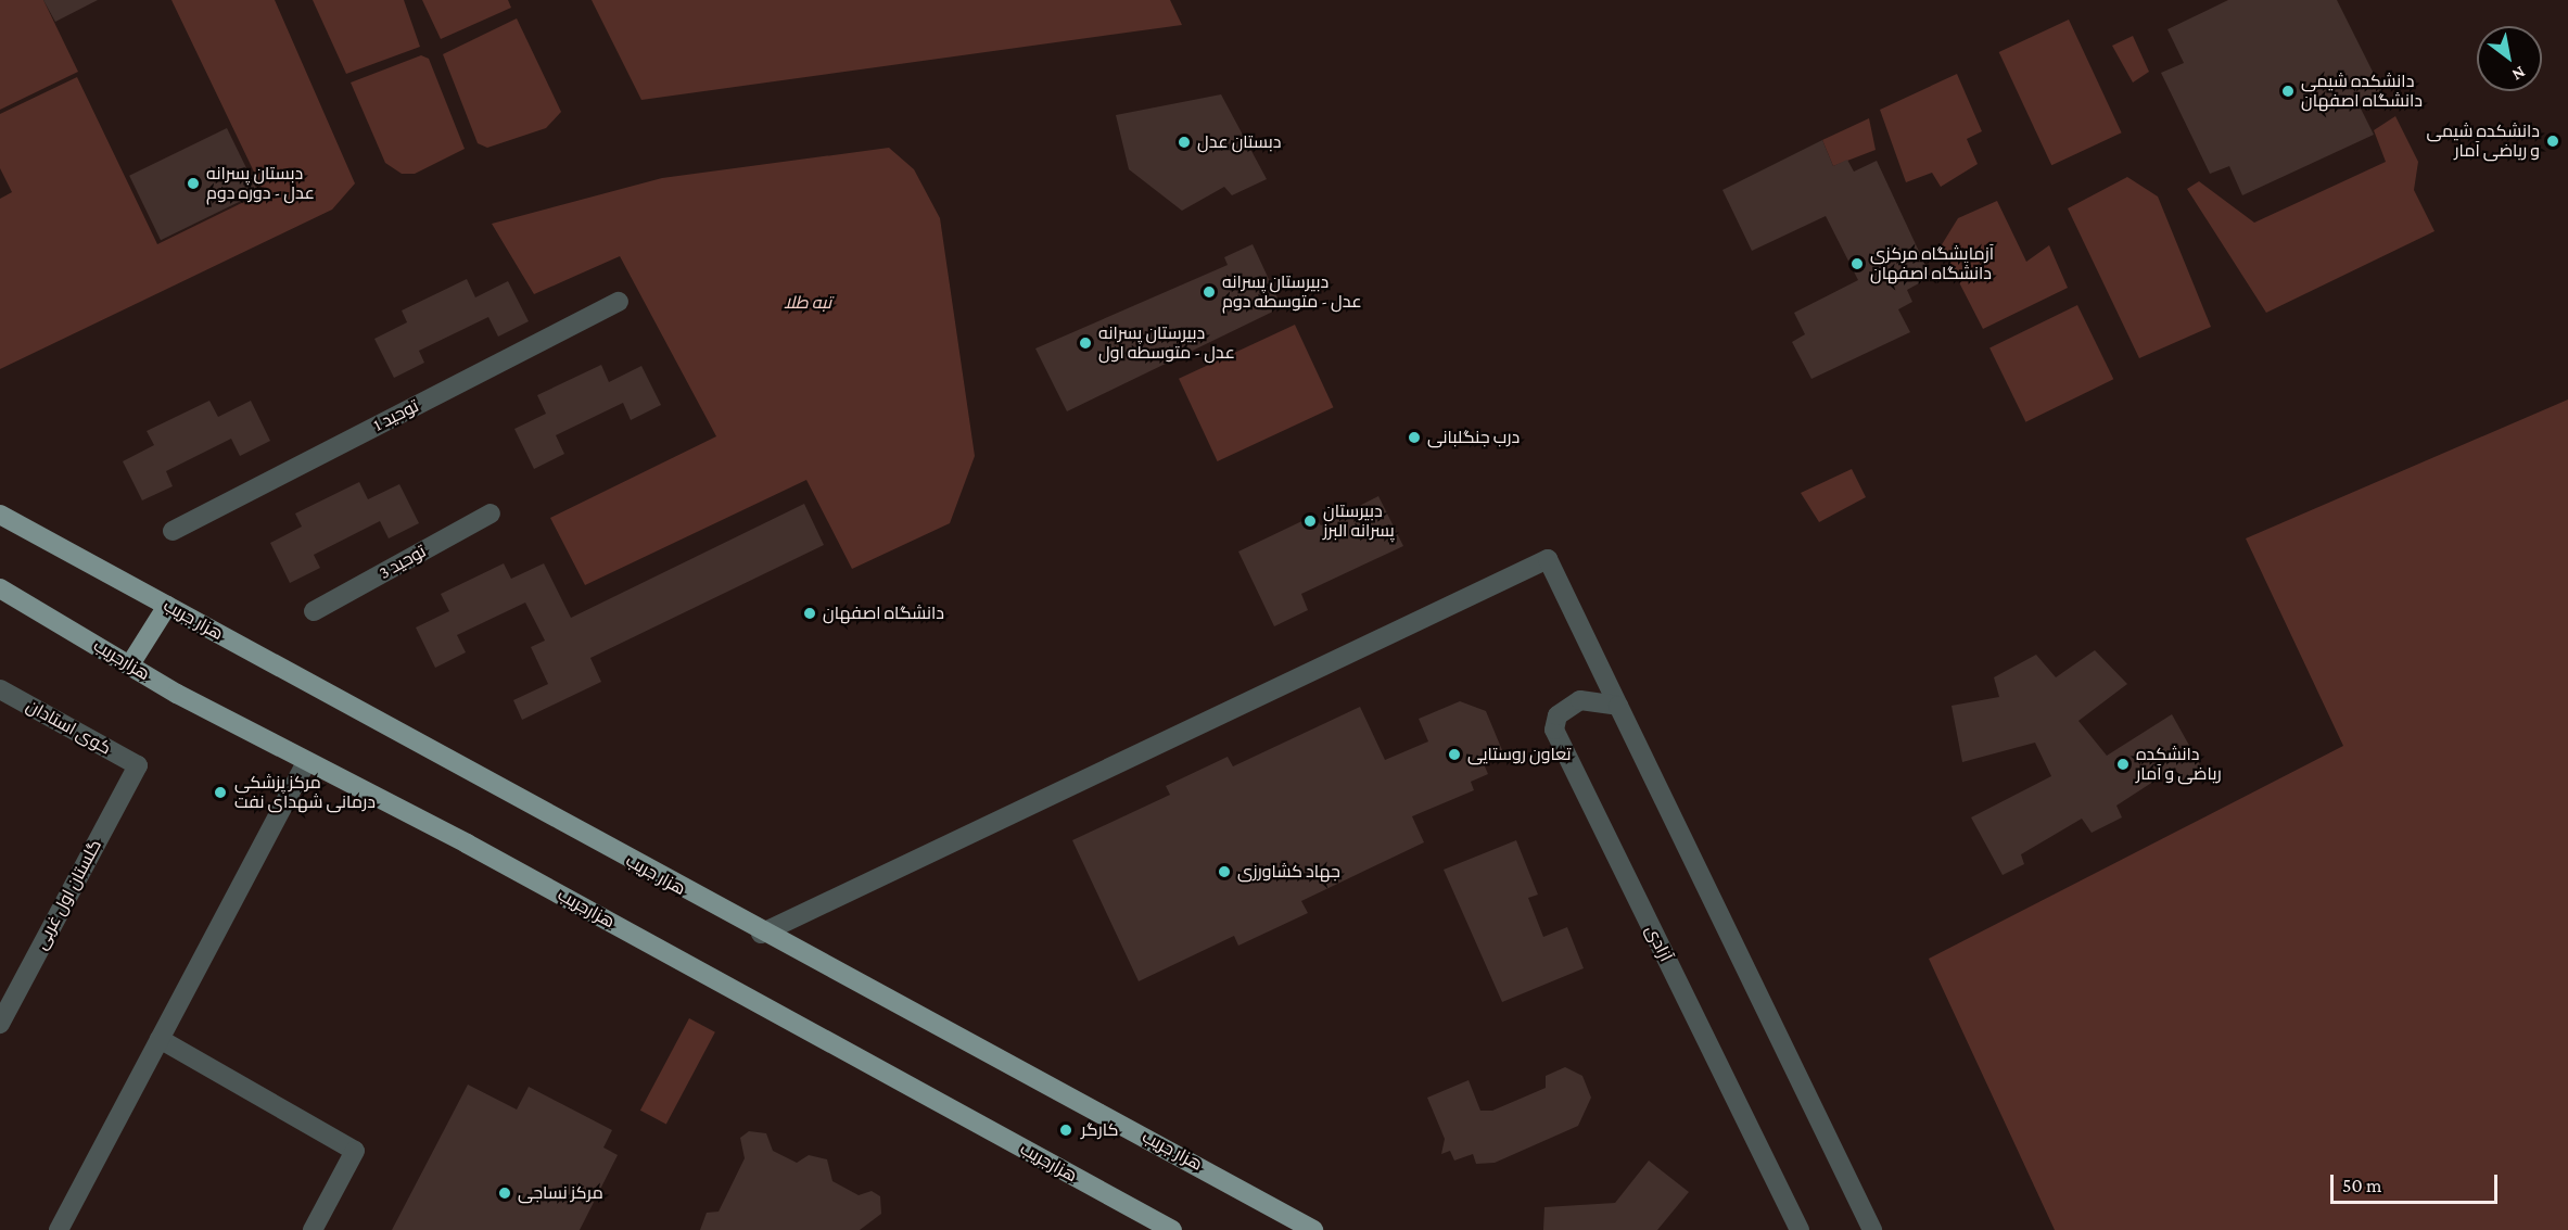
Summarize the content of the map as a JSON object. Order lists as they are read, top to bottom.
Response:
{
  "streets": {
    "main road": ["هزار جریب", "هزارجریب"],
    "street": [
      "توحید 1",
      "توحید 3",
      "کوی استادان",
      "گلستان اول غربی",
      "آزادی"
    ]
  },
  "crossings": [
    ["کوی استادان", "گلستان اول غربی"]
  ],
  "parks": ["تبه طلا"],
  "places": [
    "دانشکده شیمی دانشگاه اصفهان",
    "دانشکده شیمی و ریاضی آمار",
    "دبستان عدل",
    "دبستان پسرانه عدل - دوره دوم",
    "آزمایشگاه مرکزی دانشگاه اصفهان",
    "دبیرستان پسرانه عدل - متوسطه دوم",
    "دبیرستان پسرانه عدل - متوسطه اول",
    "درب جنگلبانی",
    "دبیرستان پسرانه البرز",
    "دانشگاه اصفهان",
    "تعاون روستایی",
    "دانشکده ریاضی و آمار",
    "مرکز پزشکی درمانی شهدای نفت",
    "جهاد کشاورزی",
    "کارگر",
    "مرکز نساجی"
  ],
  "scale_bar": "50 m",
  "north": "bottom right"
}
